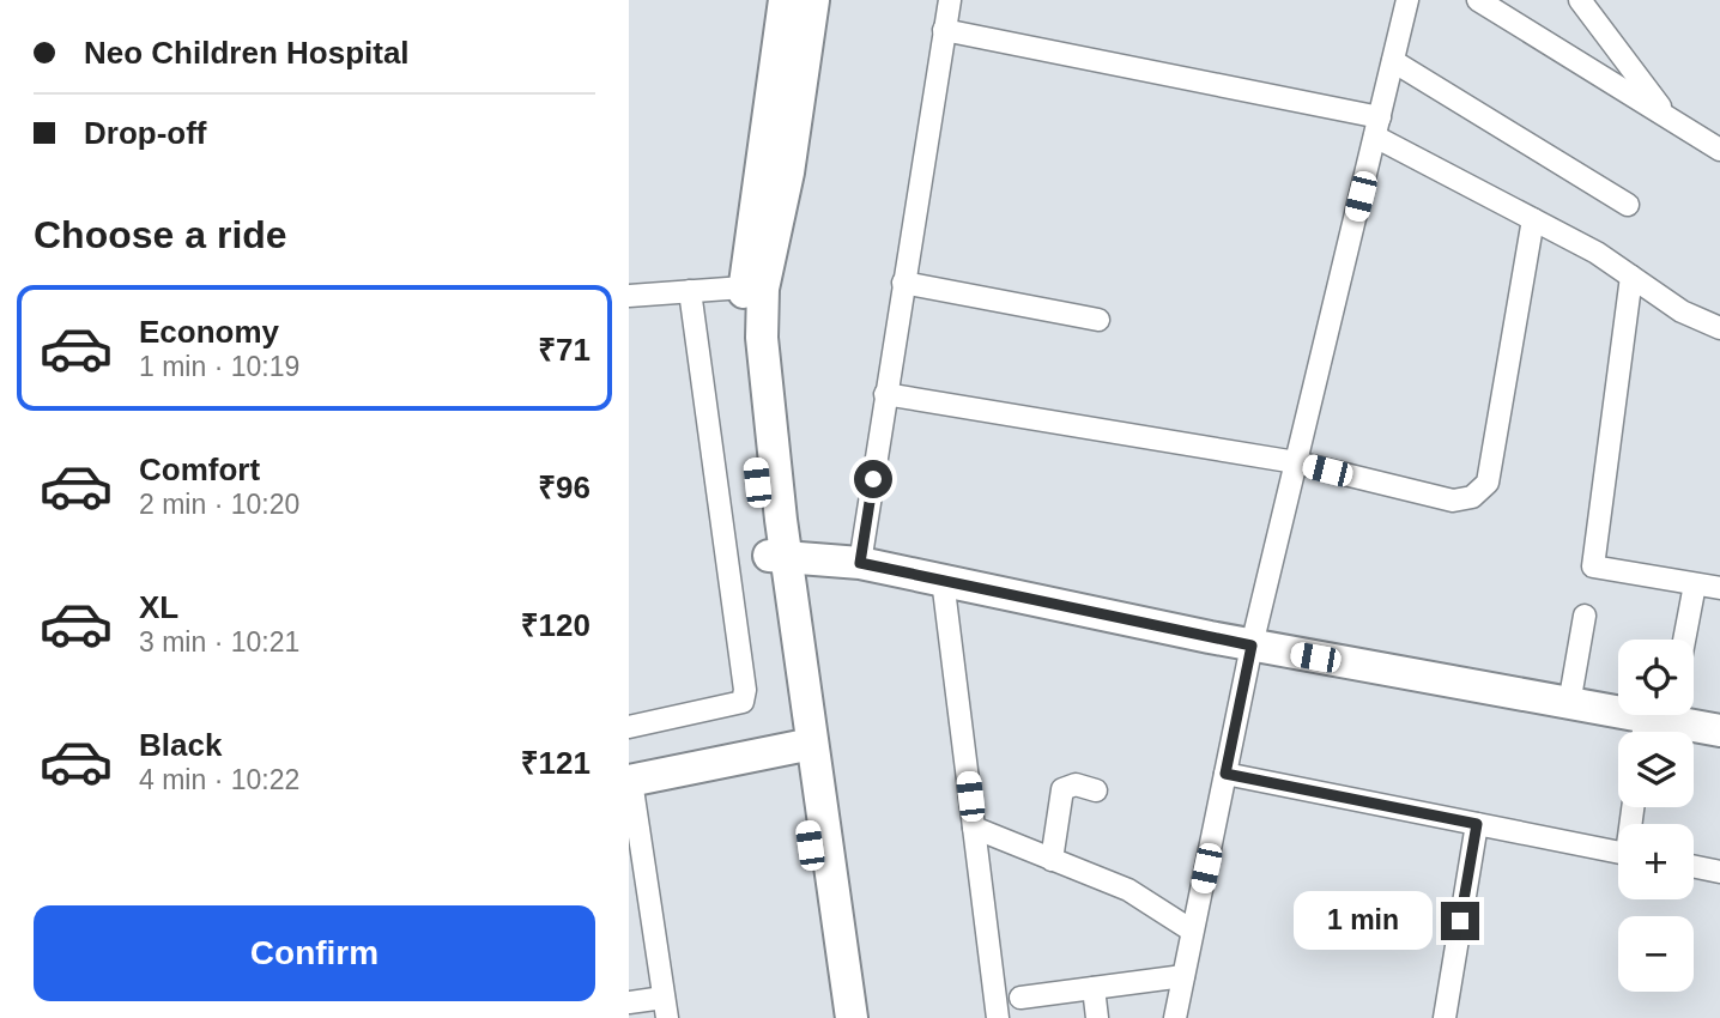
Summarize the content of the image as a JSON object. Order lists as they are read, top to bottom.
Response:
{
  "page": {
    "banner": ["Neo Children Hospital", "Drop-off"],
    "heading": "Choose a ride",
    "list": [
      {
        "name": "Economy",
        "note": "1 min · 10:19",
        "value": "₹71"
      },
      {
        "name": "Comfort",
        "note": "2 min · 10:20",
        "value": "₹96"
      },
      {
        "name": "XL",
        "note": "3 min · 10:21",
        "value": "₹120"
      },
      {
        "name": "Black",
        "note": "4 min · 10:22",
        "value": "₹121"
      }
    ],
    "map_buttons": ["+", "−"],
    "buttons": "Confirm",
    "bubble": "1 min"
  }
}
